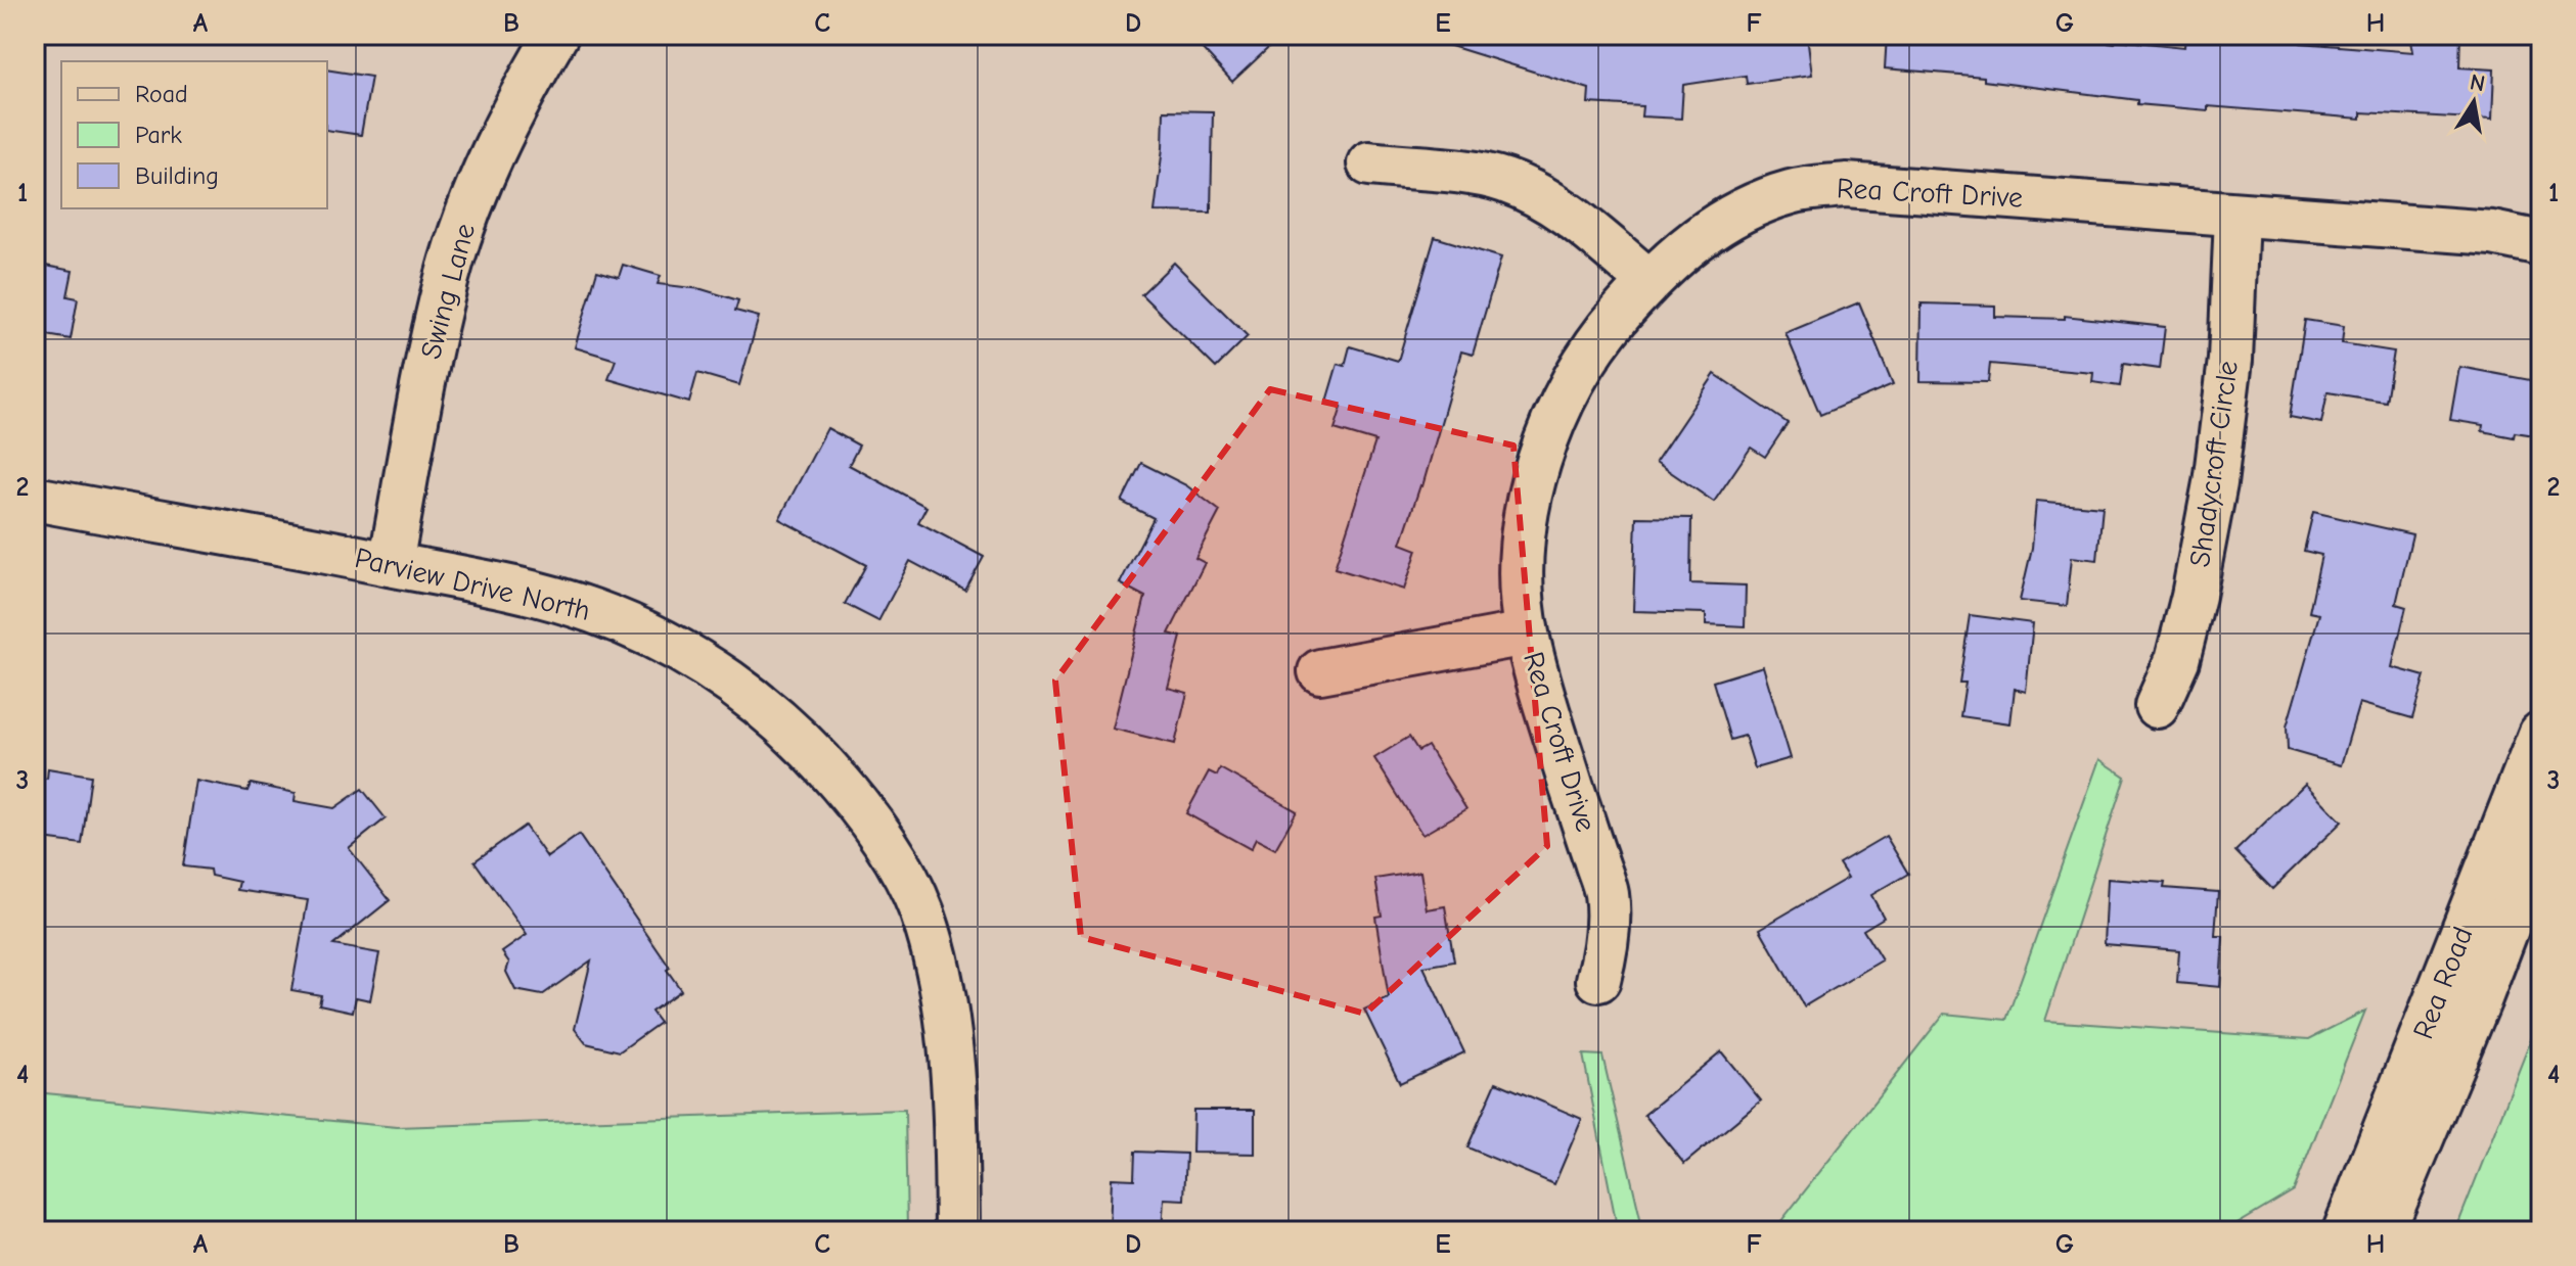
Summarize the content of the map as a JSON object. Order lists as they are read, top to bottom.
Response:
{
  "streets": {
    "main road": ["Rea Road"],
    "street": [
      "Rea Croft Drive",
      "Swing Lane",
      "Shadycroft Circle",
      "Parview Drive North"
    ]
  },
  "crossings": [
    ["Rea Croft Drive", "Shadycroft Circle"],
    ["Swing Lane", "Parview Drive North"]
  ],
  "legend": ["Road", "Park", "Building"],
  "north": "top",
  "grid": {
    "columns": [
      "A",
      "B",
      "C",
      "D",
      "E",
      "F",
      "G",
      "H"
    ],
    "rows": [
      "1",
      "2",
      "3",
      "4"
    ]
  }
}
